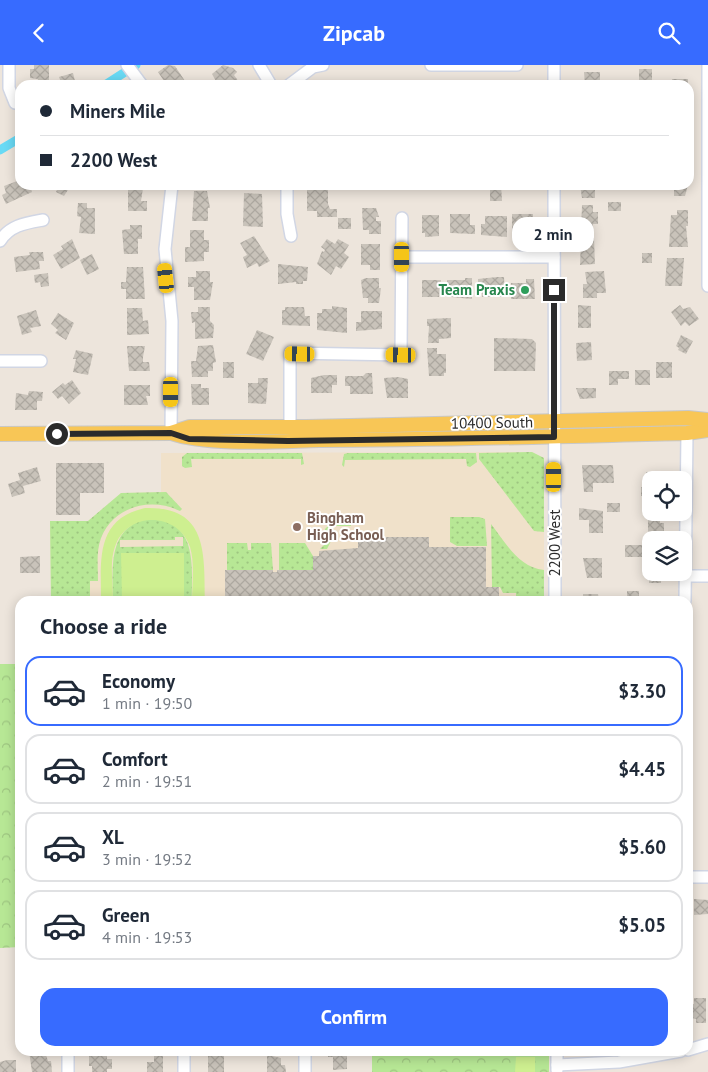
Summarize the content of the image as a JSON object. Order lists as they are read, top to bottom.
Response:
{
  "streets": {
    "main road": ["10400 South"],
    "street": ["2200 West"]
  },
  "crossings": [
    ["10400 South", "2200 West"]
  ],
  "places": ["Team Praxis", "Bingham High School"],
  "page": {
    "header": "Zipcab",
    "banner": ["Miners Mile", "2200 West"],
    "bubble": "2 min",
    "heading": "Choose a ride",
    "list": [
      {
        "name": "Economy",
        "note": "1 min · 19:50",
        "value": "$3.30"
      },
      {
        "name": "Comfort",
        "note": "2 min · 19:51",
        "value": "$4.45"
      },
      {
        "name": "XL",
        "note": "3 min · 19:52",
        "value": "$5.60"
      },
      {
        "name": "Green",
        "note": "4 min · 19:53",
        "value": "$5.05"
      }
    ],
    "buttons": "Confirm"
  }
}
